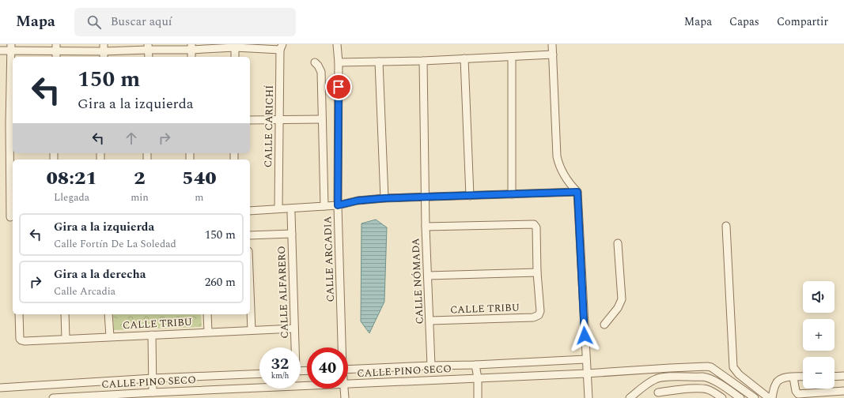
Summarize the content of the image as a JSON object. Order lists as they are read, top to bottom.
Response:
{
  "streets": {
    "street": [
      "CALLE CARICHÍ",
      "CALLE ARCADIA",
      "CALLE NÓMADA",
      "CALLE ALFARERO",
      "CALLE TRIBU",
      "CALLE PINO SECO"
    ]
  },
  "crossings": [
    ["CALLE NÓMADA", "CALLE TRIBU"],
    ["CALLE NÓMADA", "CALLE PINO SECO"],
    ["CALLE ALFARERO", "CALLE TRIBU"]
  ],
  "page": {
    "header": "Mapa",
    "search": "Buscar aquí",
    "nav": ["Mapa", "Capas", "Compartir"],
    "turn": ["150 m", "Gira a la izquierda"],
    "eta": [
      "08:21",
      "Llegada",
      "2",
      "min",
      "540",
      "m"
    ],
    "list": [
      {
        "name": "Gira a la izquierda",
        "note": "Calle Fortín De La Soledad",
        "value": "150 m"
      },
      {
        "name": "Gira a la derecha",
        "note": "Calle Arcadia",
        "value": "260 m"
      }
    ],
    "map_buttons": ["+", "−"],
    "speed": "32 km/h",
    "limit": "40"
  }
}
